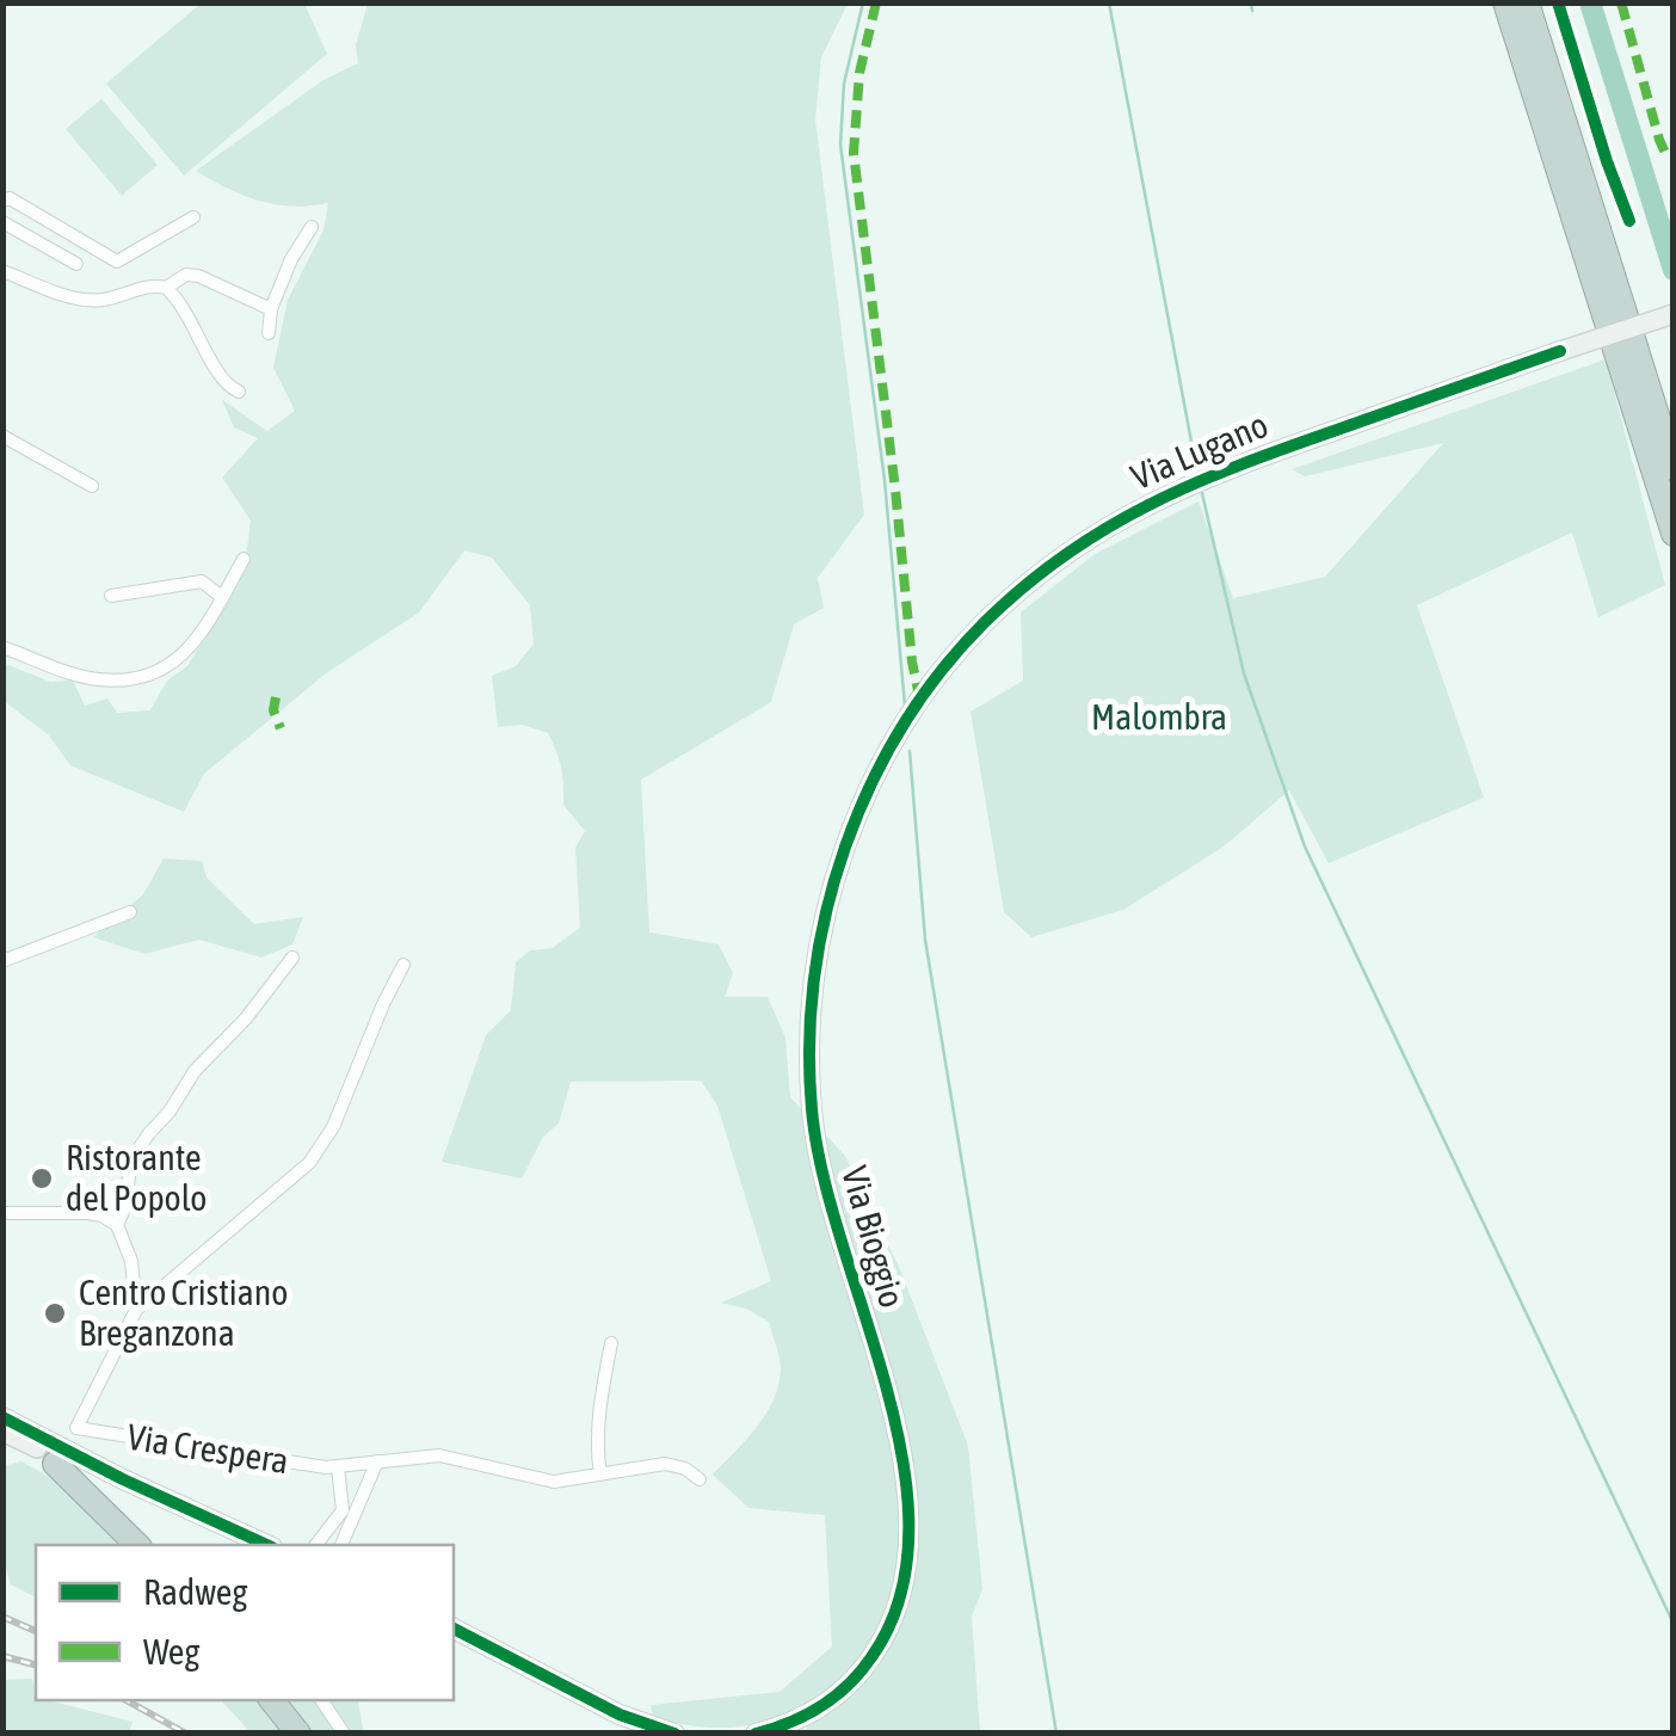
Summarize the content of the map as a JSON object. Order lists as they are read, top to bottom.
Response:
{
  "streets": {
    "main road": ["Via Lugano", "Via Bioggio"],
    "street": ["Via Crespera"]
  },
  "crossings": [
    ["Via Lugano", "Via Bioggio"]
  ],
  "parks": ["Malombra"],
  "places": ["Ristorante del Popolo", "Centro Cristiano Breganzona"],
  "legend": ["Radweg", "Weg"]
}
